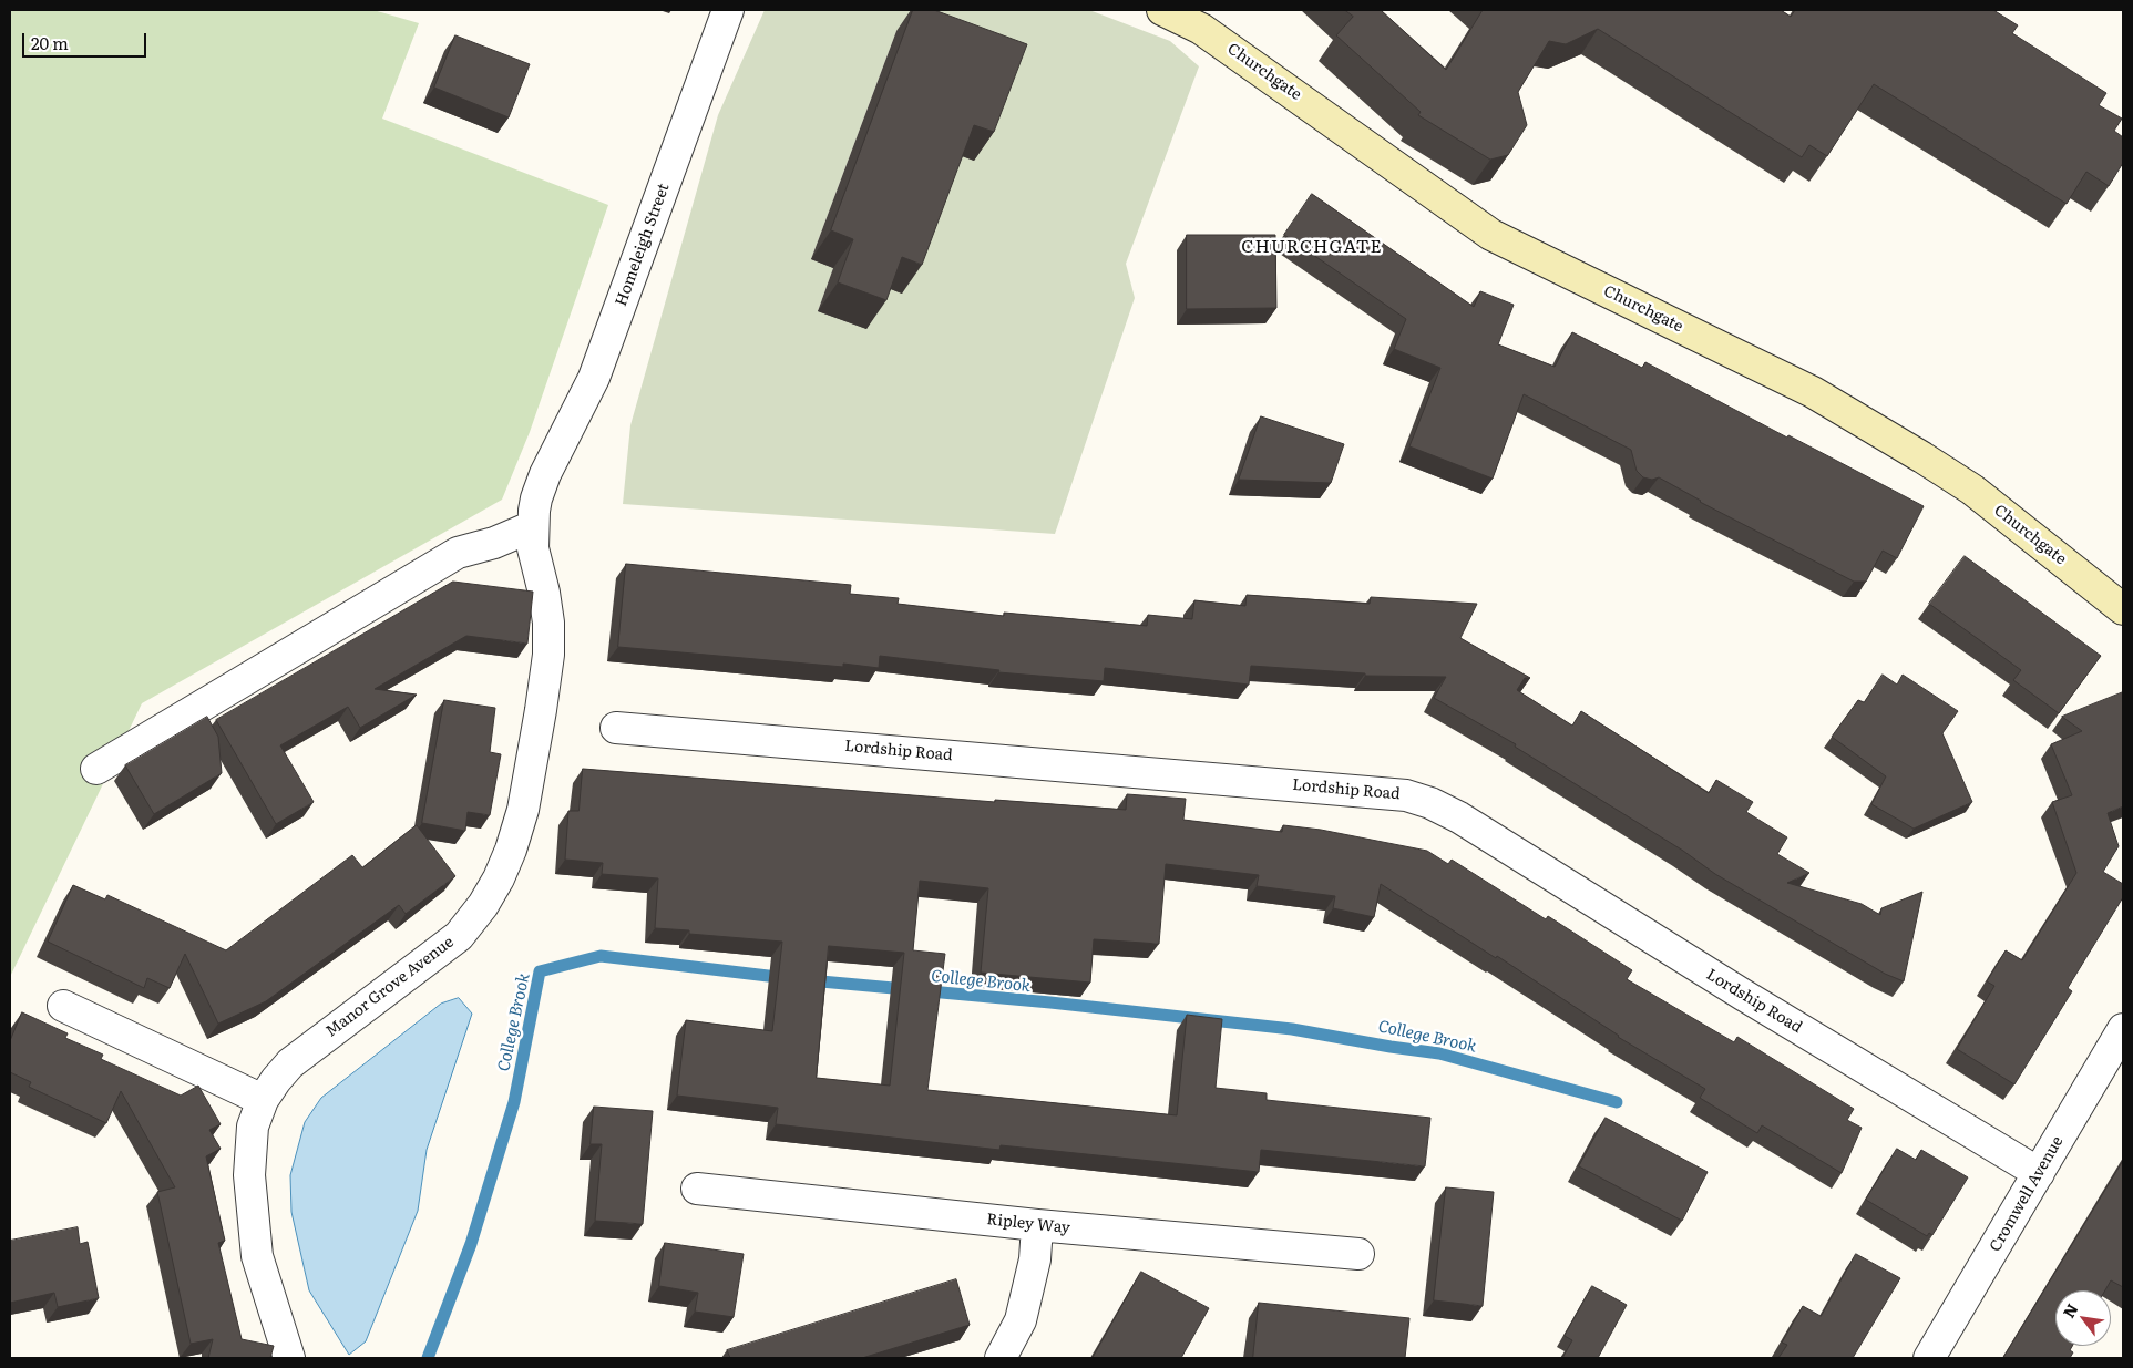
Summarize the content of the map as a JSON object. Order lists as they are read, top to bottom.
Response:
{
  "streets": {
    "street": [
      "Churchgate",
      "Homeleigh Street",
      "Lordship Road",
      "Manor Grove Avenue",
      "Cromwell Avenue",
      "Ripley Way"
    ]
  },
  "crossings": [
    ["Homeleigh Street", "Manor Grove Avenue"],
    ["Lordship Road", "Cromwell Avenue"]
  ],
  "districts": ["CHURCHGATE"],
  "water": ["College Brook"],
  "scale_bar": "20 m",
  "north": "top left"
}
